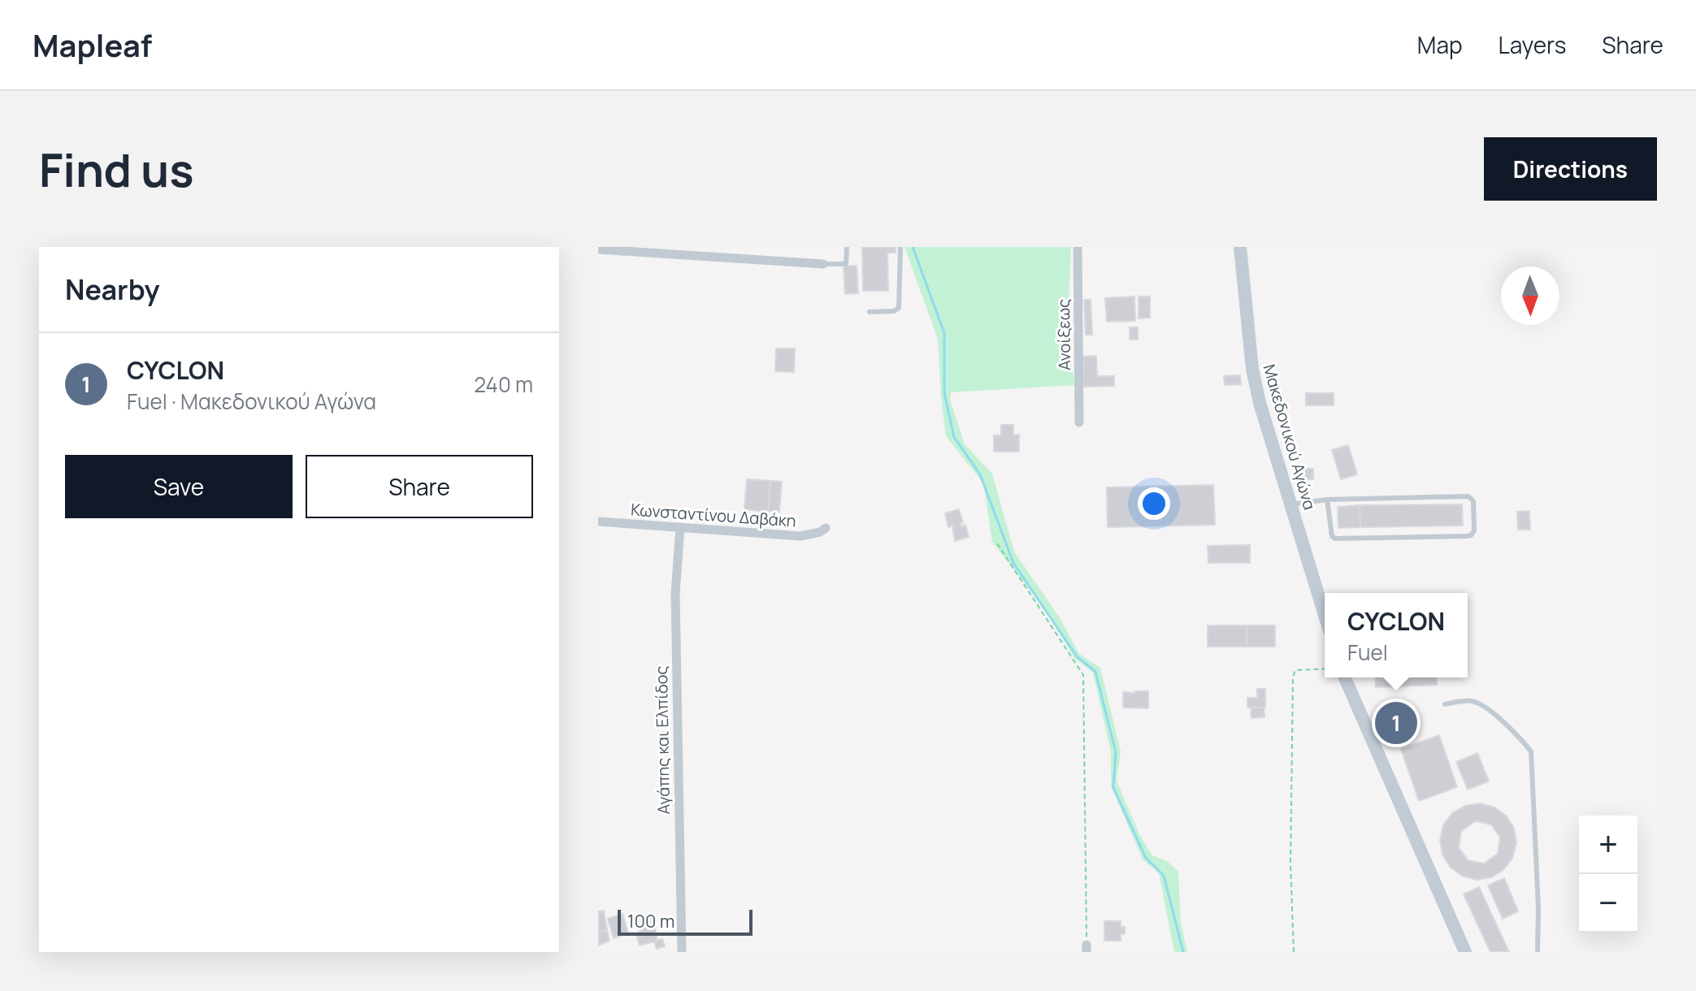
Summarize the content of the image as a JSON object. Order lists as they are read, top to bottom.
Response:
{
  "streets": {
    "main road": ["Μακεδονικού Αγώνα"],
    "street": ["Ανοίξεως", "Κωνσταντίνου Δαβάκη", "Αγάπης και Ελπίδος"]
  },
  "crossings": [
    ["Κωνσταντίνου Δαβάκη", "Αγάπης και Ελπίδος"]
  ],
  "scale_bar": "100 m",
  "north": "bottom",
  "page": {
    "header": "Mapleaf",
    "nav": ["Map", "Layers", "Share"],
    "buttons": [
      "Directions",
      ["Save", "Share"]
    ],
    "title": "Find us",
    "heading": "Nearby",
    "list": [
      {
        "mark": "1",
        "name": "CYCLON",
        "note": "Fuel · Μακεδονικού Αγώνα",
        "value": "240 m"
      }
    ],
    "popup": ["CYCLON", "Fuel"],
    "pins": "1",
    "map_buttons": ["+", "−"],
    "scale": "100 m"
  }
}
